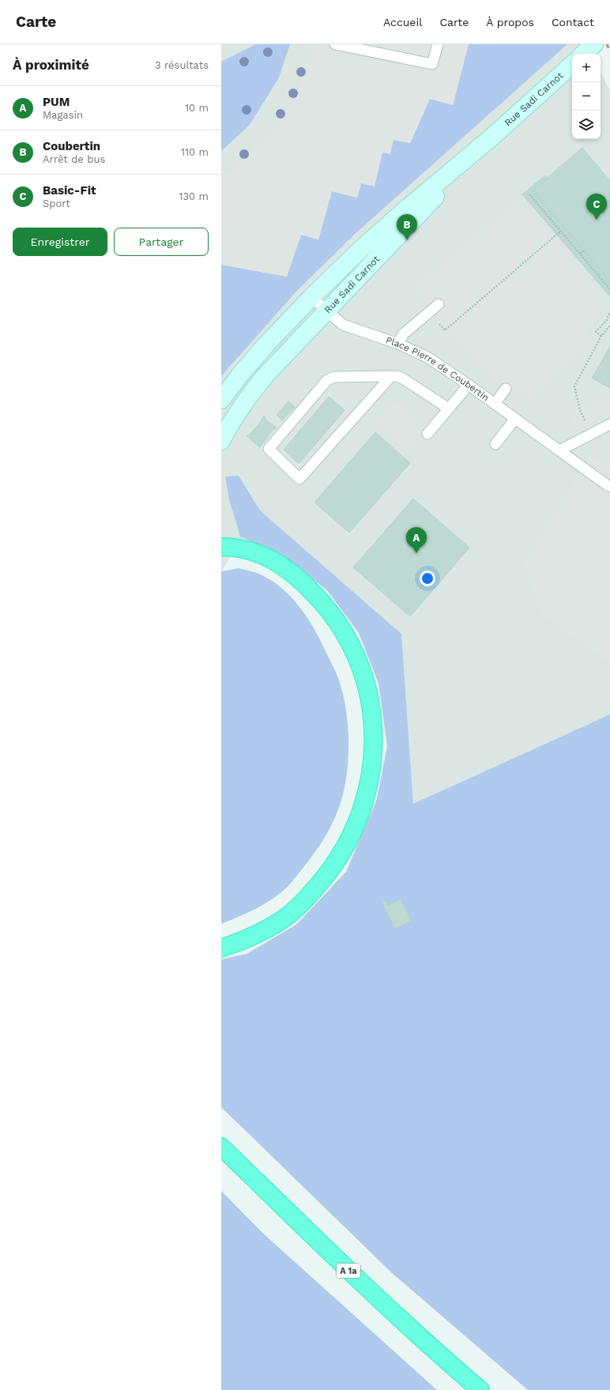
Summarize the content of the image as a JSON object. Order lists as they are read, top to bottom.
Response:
{
  "streets": {
    "highway": ["A 1a"],
    "main road": ["Rue Sadi Carnot"],
    "lane": ["Place Pierre de Coubertin"]
  },
  "crossings": [
    ["Rue Sadi Carnot", "Place Pierre de Coubertin"]
  ],
  "page": {
    "header": "Carte",
    "nav": [
      "Accueil",
      "Carte",
      "À propos",
      "Contact"
    ],
    "heading": ["À proximité", "3 résultats"],
    "map_buttons": ["+", "−"],
    "list": [
      {
        "mark": "A",
        "name": "PUM",
        "note": "Magasin",
        "value": "10 m"
      },
      {
        "mark": "B",
        "name": "Coubertin",
        "note": "Arrêt de bus",
        "value": "110 m"
      },
      {
        "mark": "C",
        "name": "Basic-Fit",
        "note": "Sport",
        "value": "130 m"
      }
    ],
    "pins": ["C", "B", "A"],
    "buttons": ["Enregistrer", "Partager"]
  }
}
